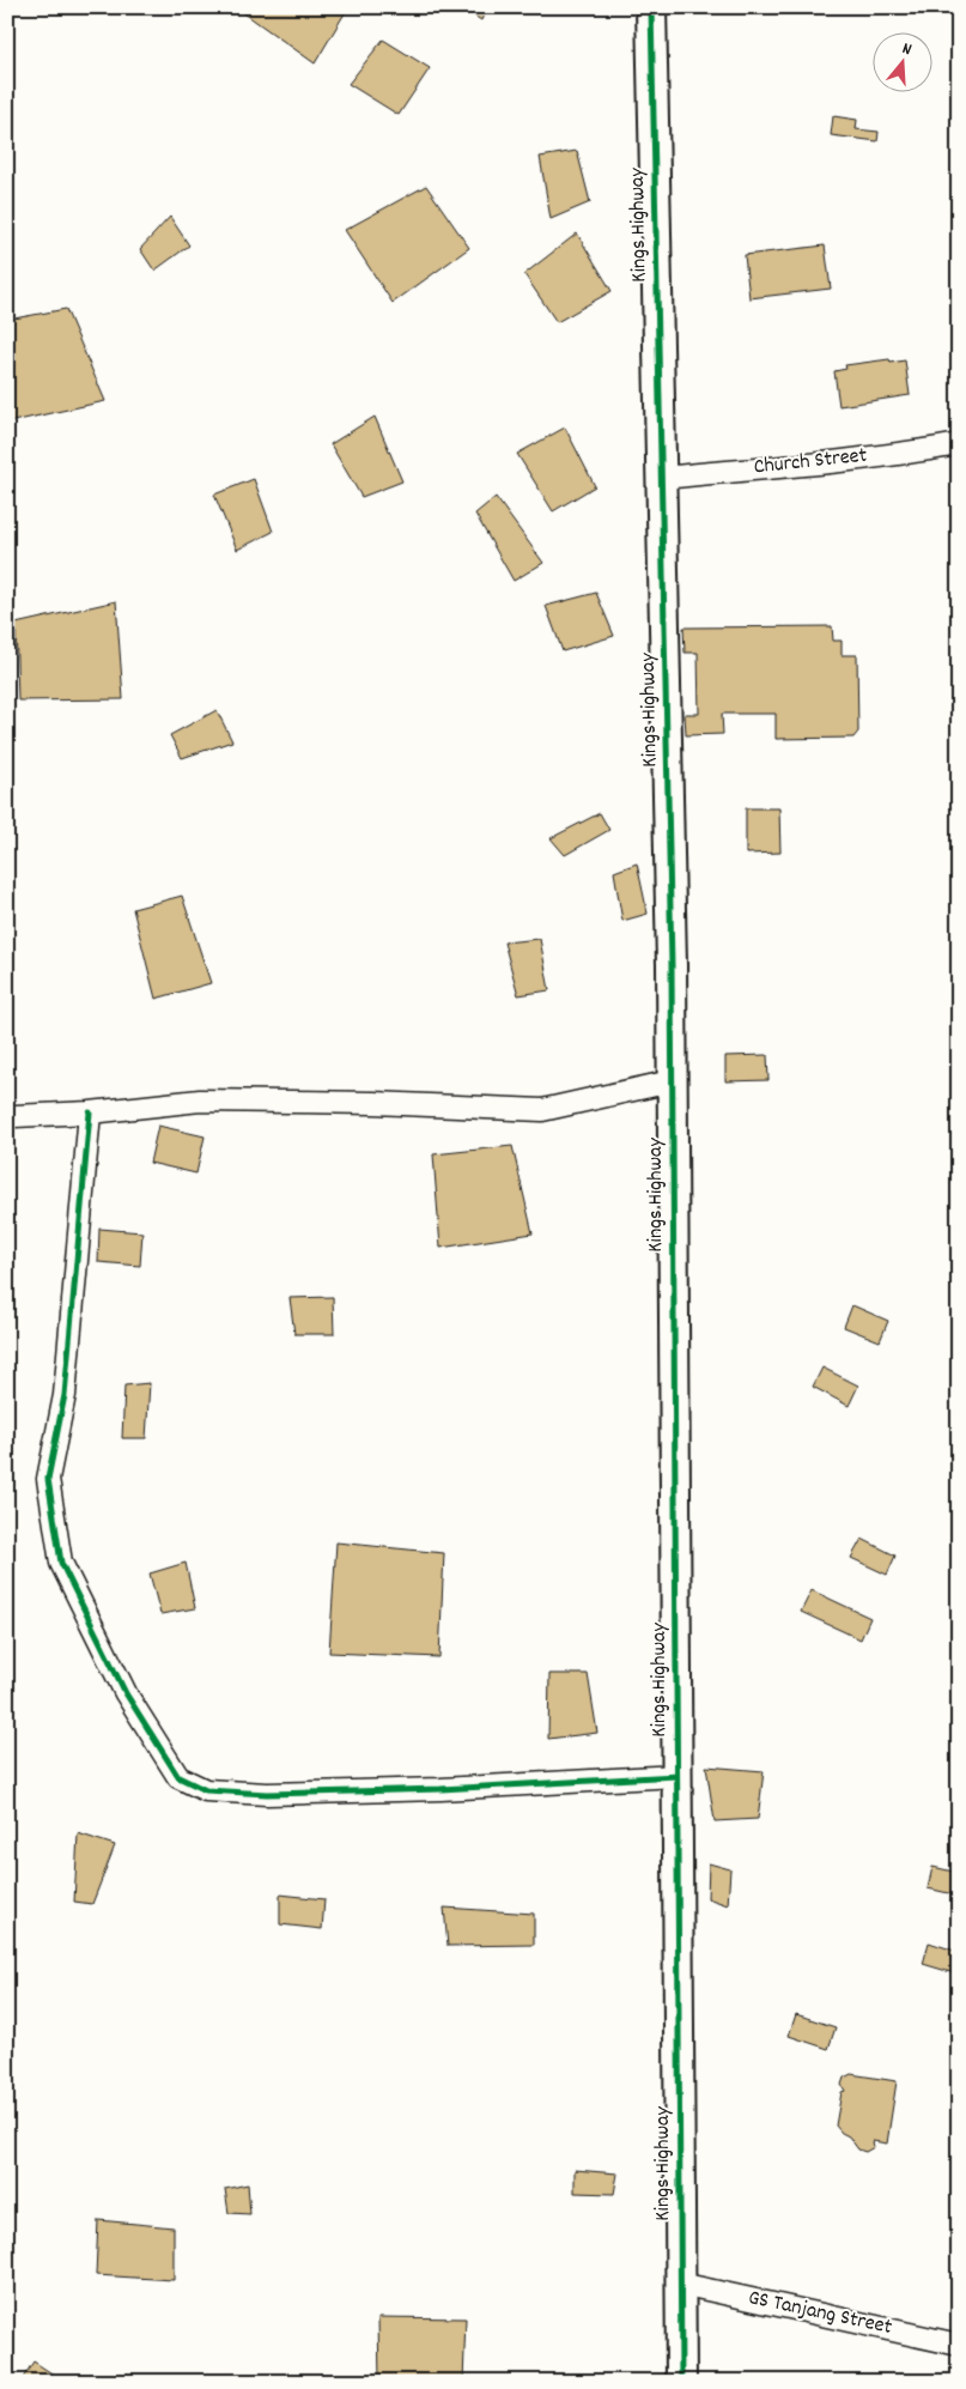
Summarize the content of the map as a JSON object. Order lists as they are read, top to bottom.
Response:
{
  "streets": {
    "street": ["Kings Highway", "Church Street", "GS Tanjang Street"]
  },
  "crossings": [
    ["Kings Highway", "Church Street"],
    ["Kings Highway", "GS Tanjang Street"]
  ],
  "north": "top"
}
